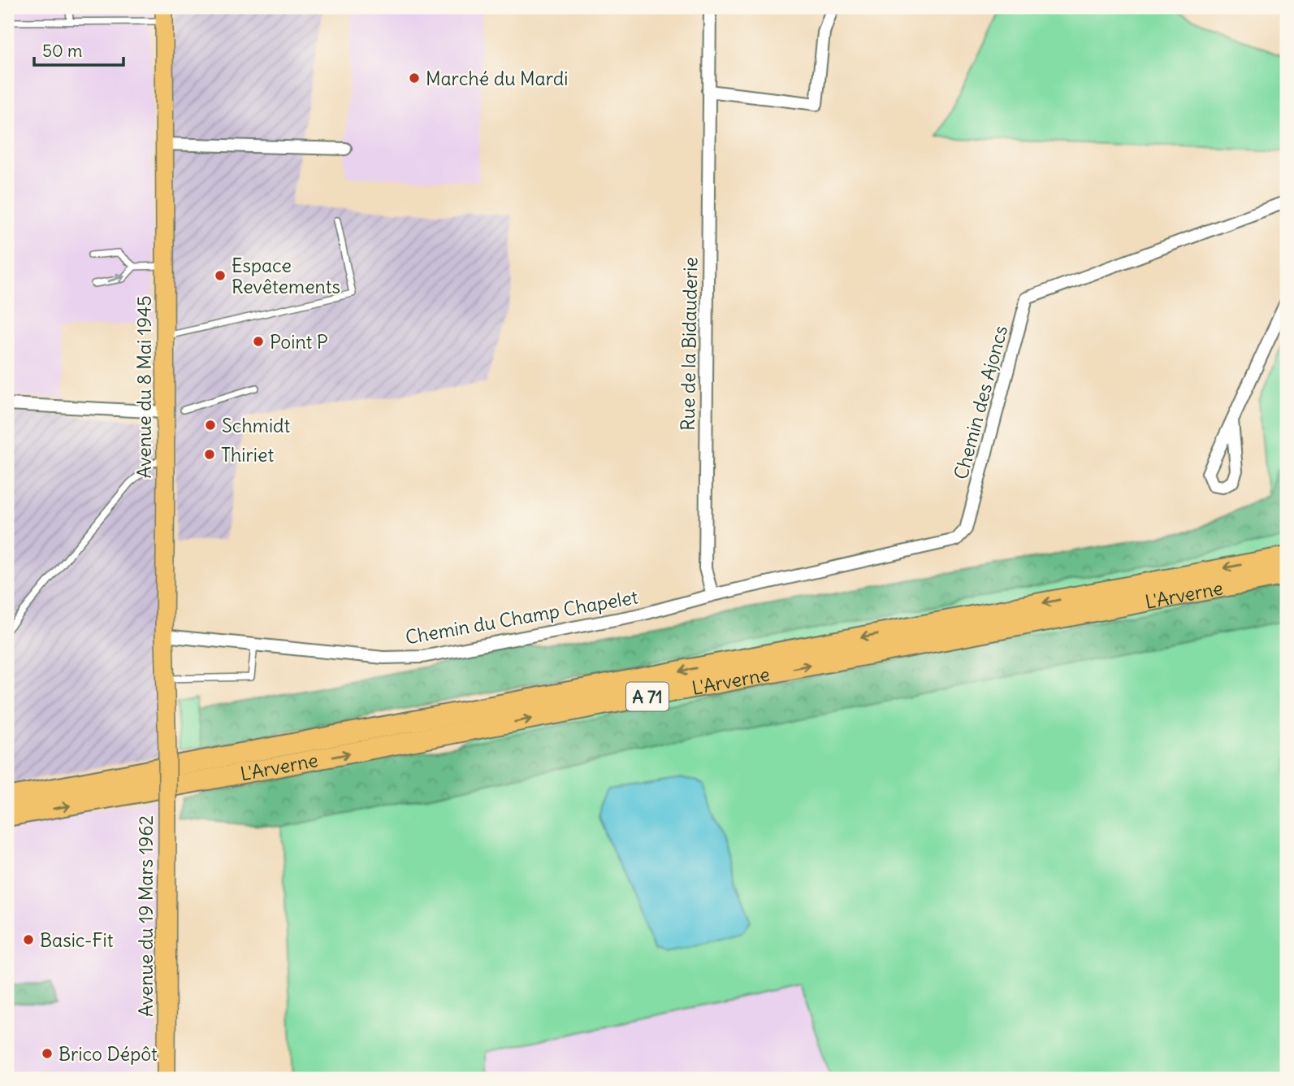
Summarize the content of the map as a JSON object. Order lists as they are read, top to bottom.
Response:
{
  "streets": {
    "highway": ["L'Arverne", "A 71"],
    "main road": ["Avenue du 8 Mai 1945", "Avenue du 19 Mars 1962"],
    "street": ["Rue de la Bidauderie", "Chemin des Ajoncs", "Chemin du Champ Chapelet"]
  },
  "crossings": [
    ["Rue de la Bidauderie", "Chemin des Ajoncs"],
    ["Rue de la Bidauderie", "Chemin du Champ Chapelet"],
    ["Avenue du 8 Mai 1945", "Chemin du Champ Chapelet"],
    ["Avenue du 8 Mai 1945", "Avenue du 19 Mars 1962"],
    ["Chemin des Ajoncs", "Chemin du Champ Chapelet"]
  ],
  "places": [
    "Marché du Mardi",
    "Espace Revêtements",
    "Point P",
    "Schmidt",
    "Thiriet",
    "Basic-Fit",
    "Brico Dépôt"
  ],
  "scale_bar": "50 m"
}
